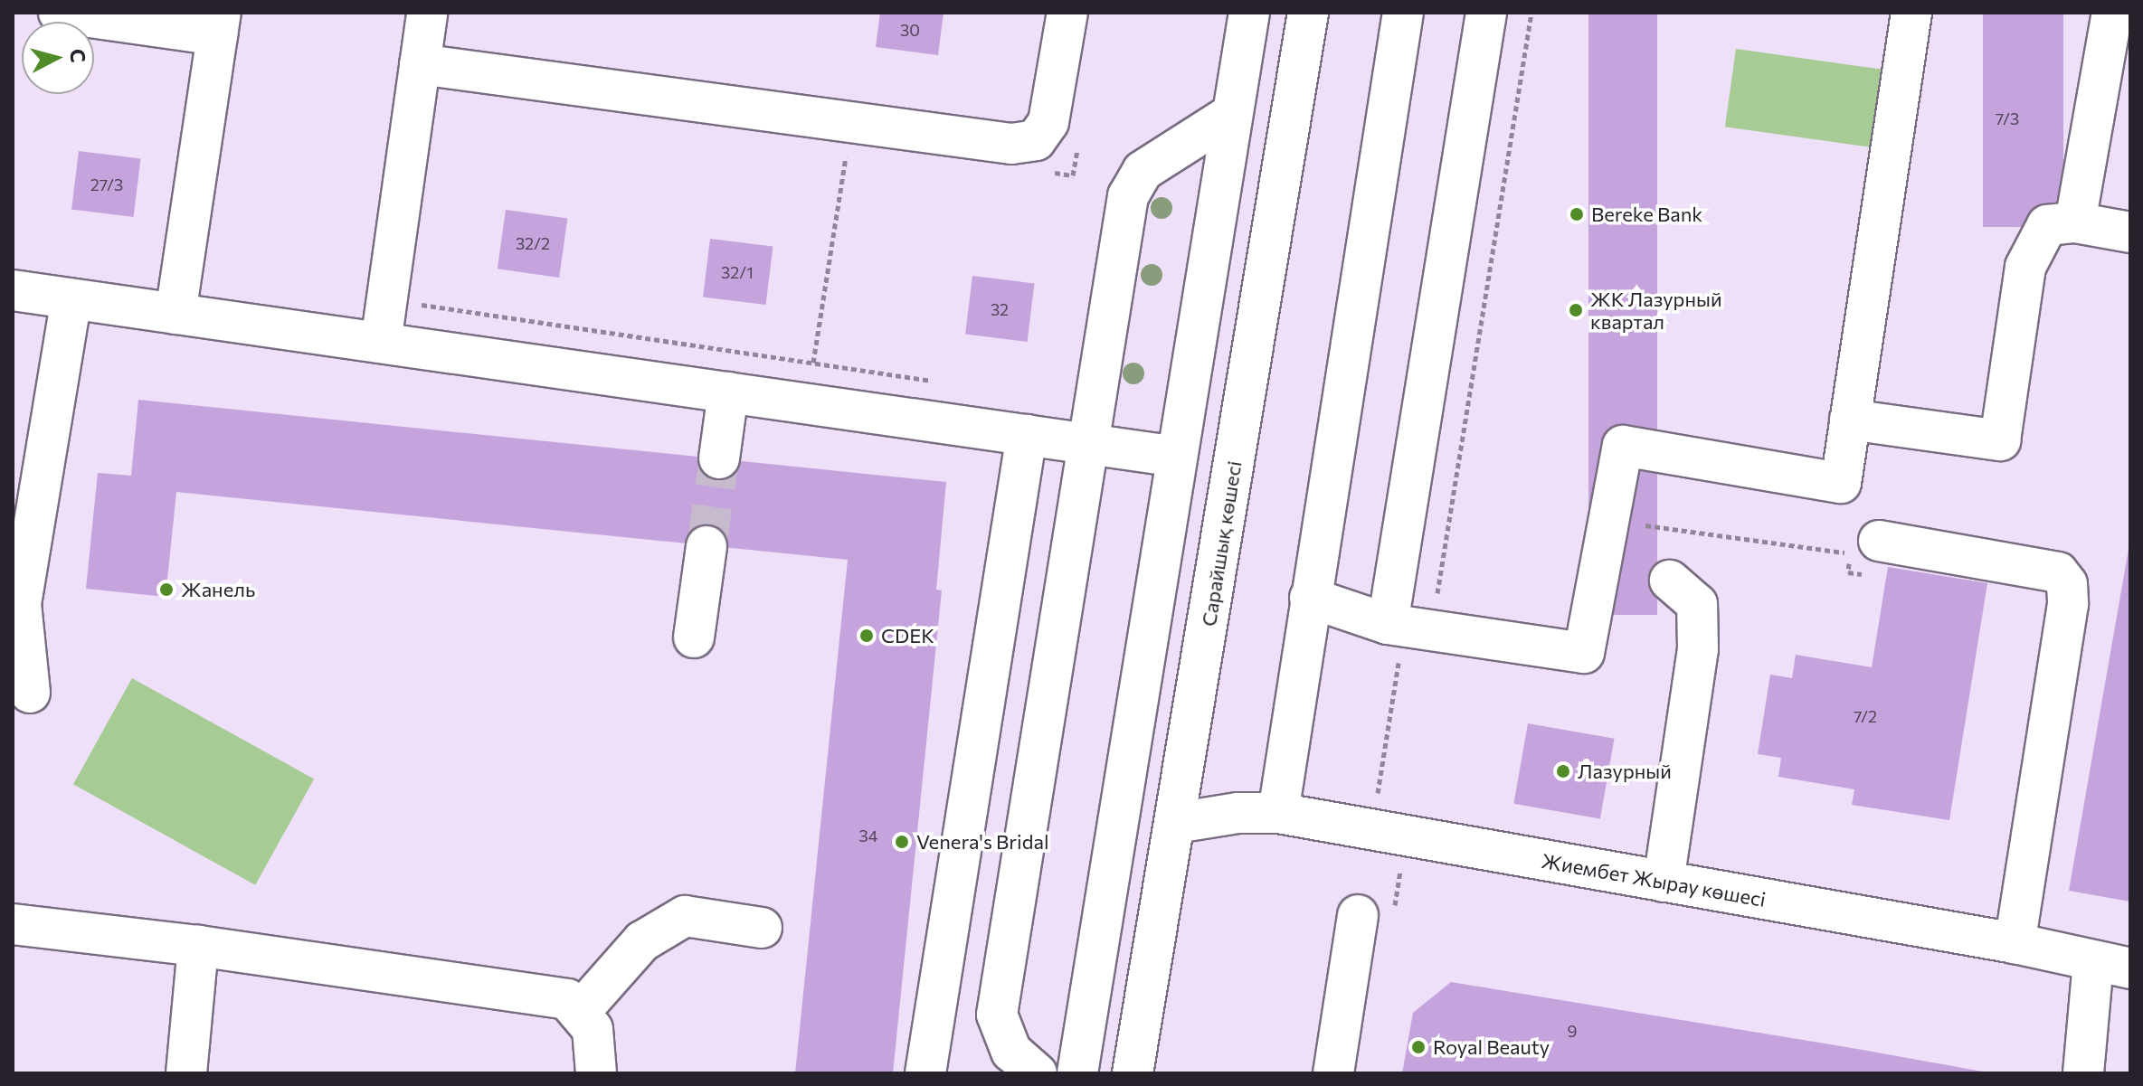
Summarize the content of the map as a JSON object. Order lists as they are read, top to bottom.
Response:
{
  "streets": {
    "street": ["Сарайшық көшесі", "Жиембет Жырау көшесі"]
  },
  "crossings": [
    ["Сарайшық көшесі", "Жиембет Жырау көшесі"]
  ],
  "places": [
    "Bereke Bank",
    "ЖК Лазурный квартал",
    "Жанель",
    "CDEK",
    "Лазурный",
    "Venera's Bridal",
    "Royal Beauty"
  ],
  "house_numbers": [
    "30",
    "7/3",
    "27/3",
    "32/2",
    "32/1",
    "32",
    "7/2",
    "34",
    "9"
  ],
  "north": "right"
}
